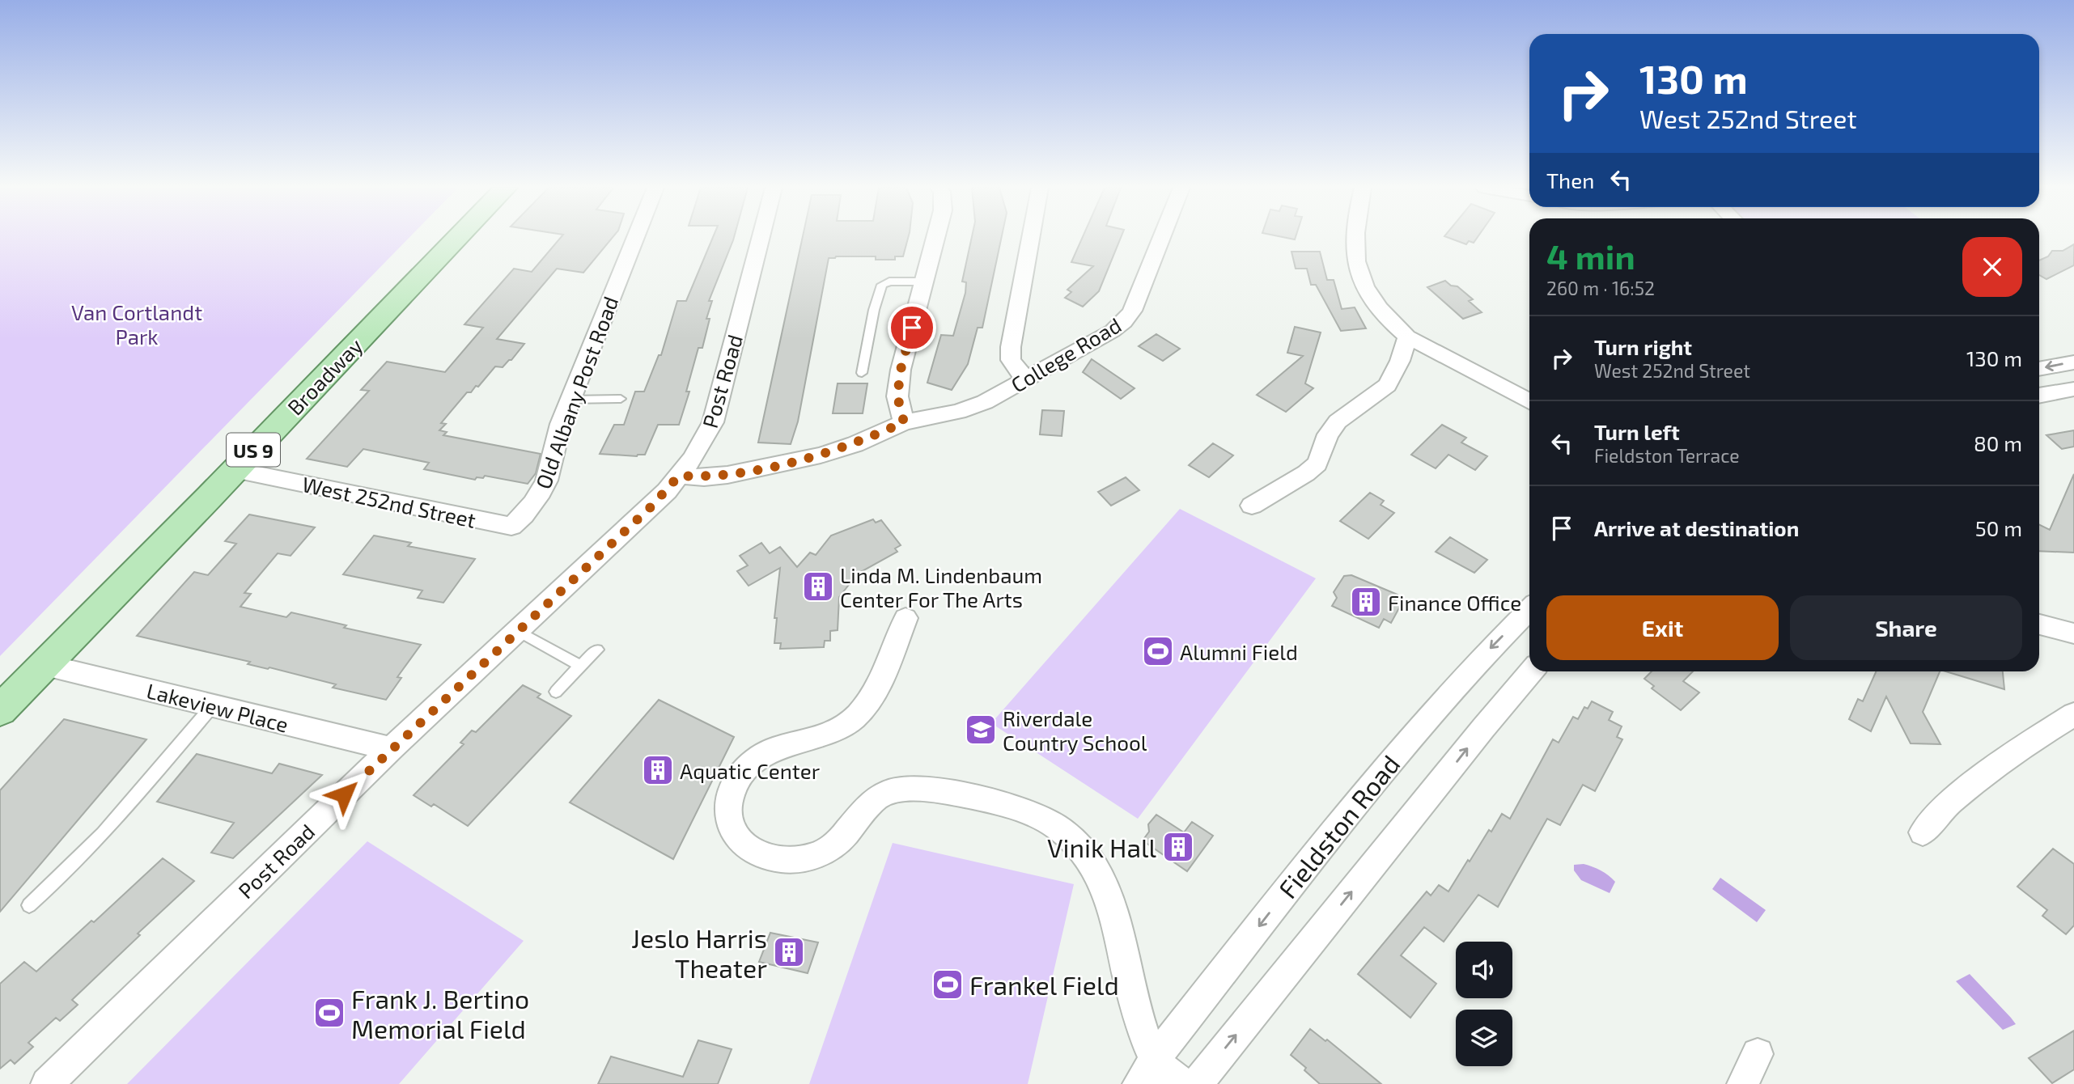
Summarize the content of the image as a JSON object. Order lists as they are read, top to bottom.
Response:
{
  "streets": {
    "main road": ["Broadway", "US 9"],
    "street": [
      "College Road",
      "Post Road",
      "Old Albany Post Road",
      "West 252nd Street",
      "Lakeview Place",
      "Fieldston Road"
    ]
  },
  "crossings": [
    ["Broadway", "West 252nd Street"],
    ["Broadway", "Lakeview Place"],
    ["Post Road", "Lakeview Place"],
    ["Old Albany Post Road", "West 252nd Street"]
  ],
  "parks": ["Van Cortlandt Park"],
  "places": {
    "building": [
      "Linda M. Lindenbaum Center For The Arts",
      "Finance Office",
      "Aquatic Center",
      "Vinik Hall",
      "Jeslo Harris Theater"
    ],
    "sports": ["Alumni Field", "Frankel Field", "Frank J. Bertino Memorial Field"],
    "school or university": ["Riverdale Country School"]
  },
  "page": {
    "turn": ["130 m", "West 252nd Street"],
    "then": "Then",
    "heading": ["4 min", "260 m · 16:52"],
    "list": [
      {
        "name": "Turn right",
        "note": "West 252nd Street",
        "value": "130 m"
      },
      {
        "name": "Turn left",
        "note": "Fieldston Terrace",
        "value": "80 m"
      },
      {
        "name": "Arrive at destination",
        "value": "50 m"
      }
    ],
    "buttons": ["Exit", "Share"]
  }
}
